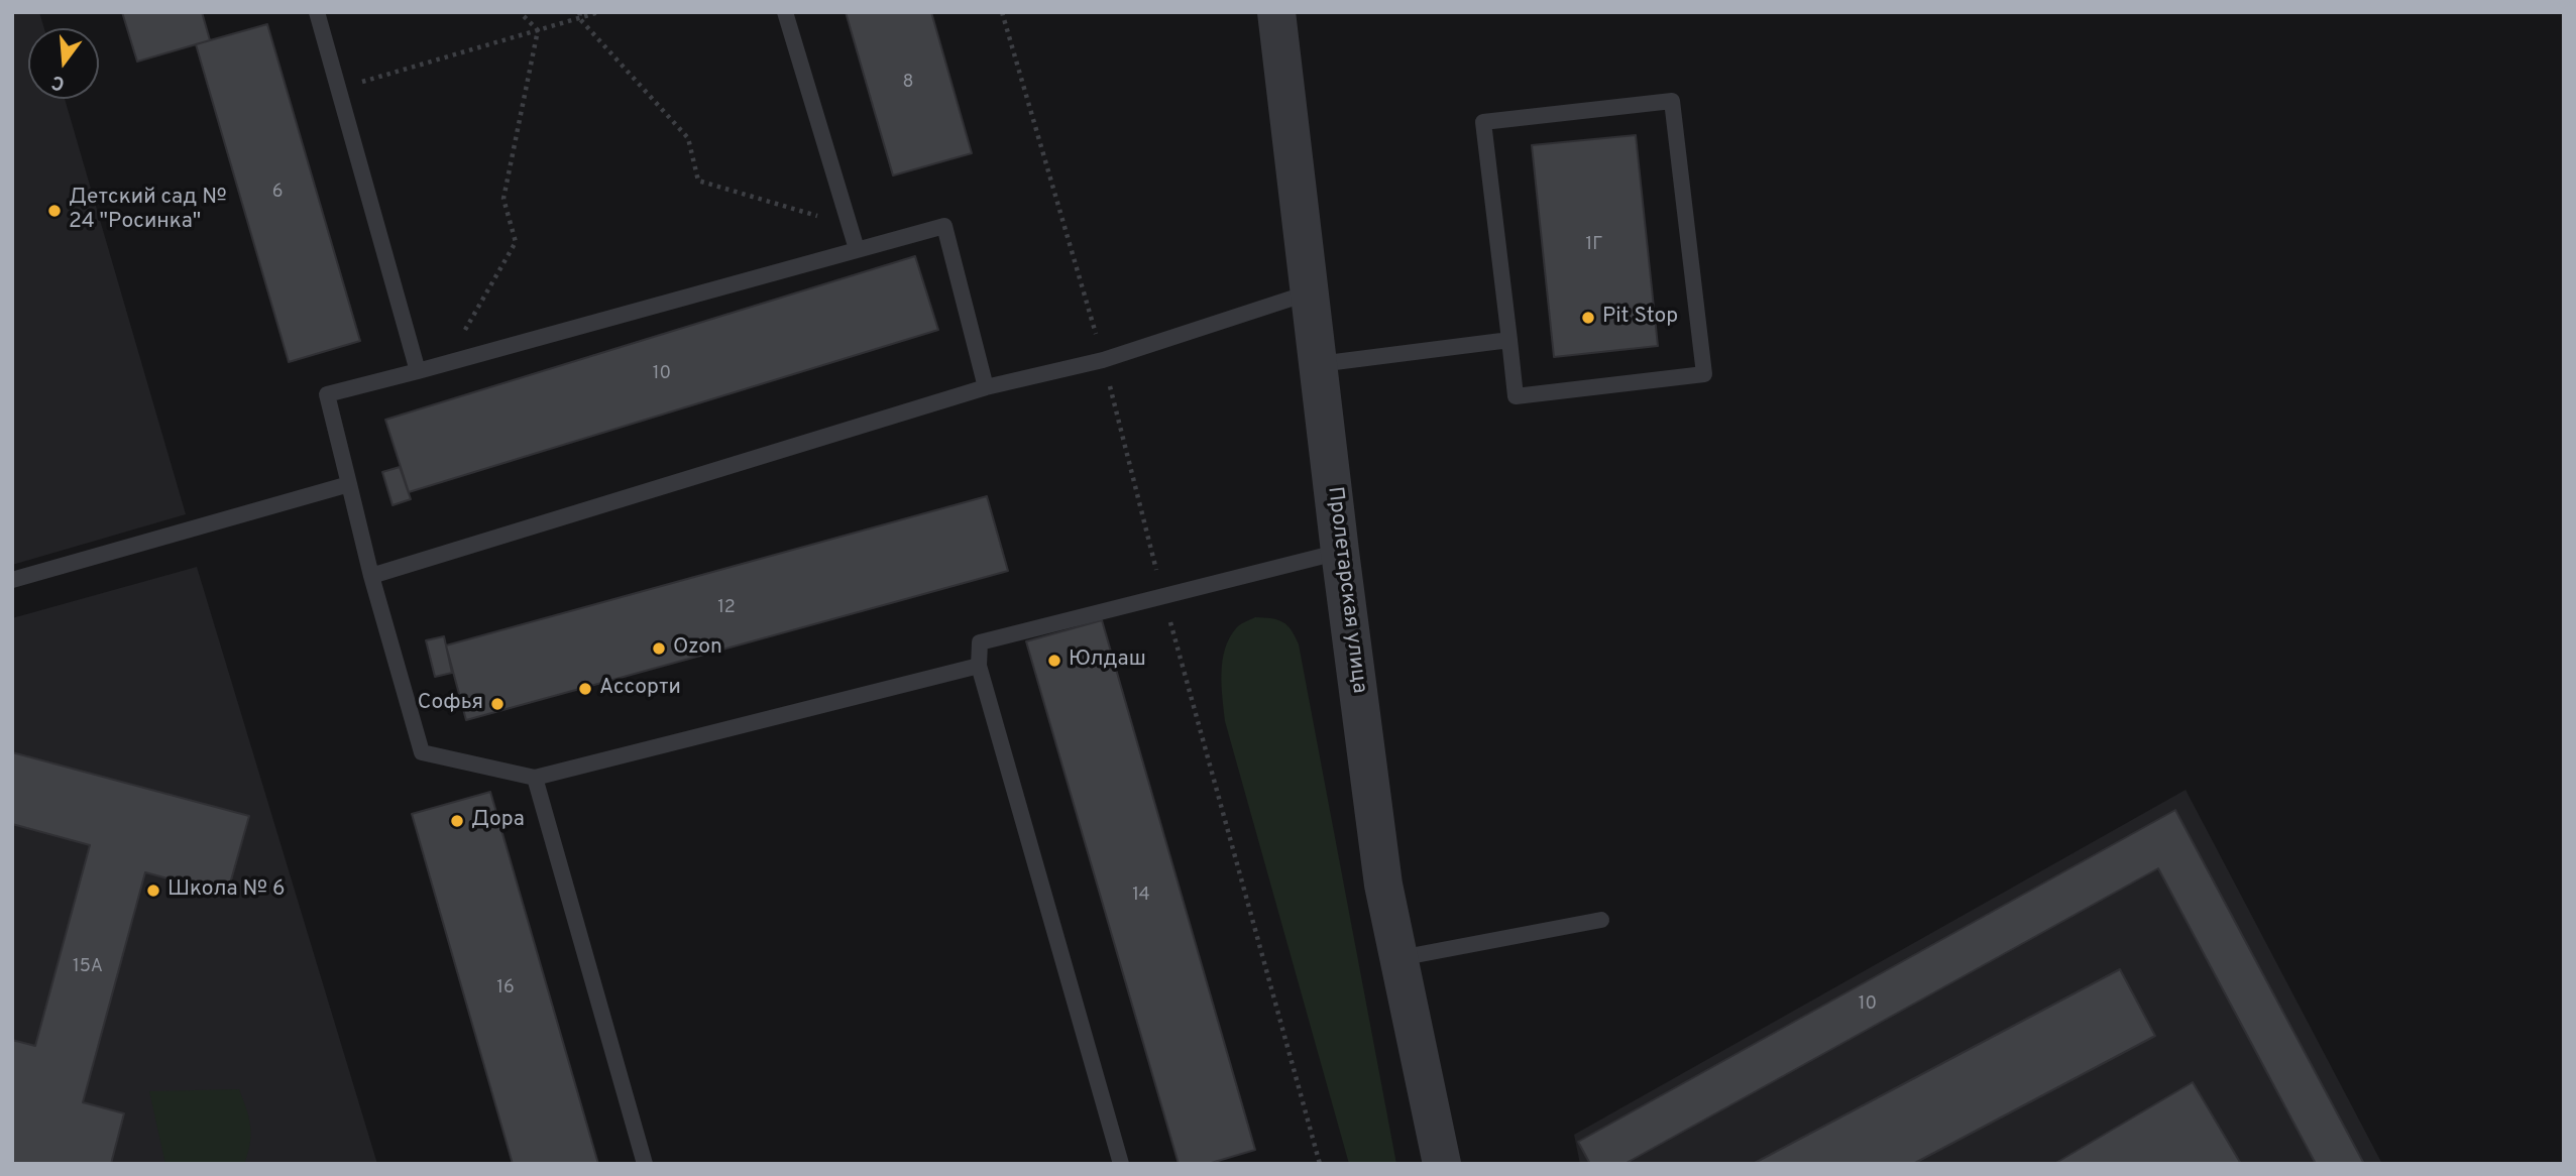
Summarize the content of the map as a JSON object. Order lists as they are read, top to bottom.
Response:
{
  "streets": {
    "street": ["Пролетарская улица"]
  },
  "places": [
    "Детский сад № 24 \"Росинка\"",
    "Pit Stop",
    "Ozon",
    "Юлдаш",
    "Ассорти",
    "Софья",
    "Дора",
    "Школа № 6"
  ],
  "house_numbers": [
    "8",
    "6",
    "1Г",
    "10",
    "12",
    "14",
    "15А",
    "16",
    "10"
  ],
  "north": "bottom"
}
